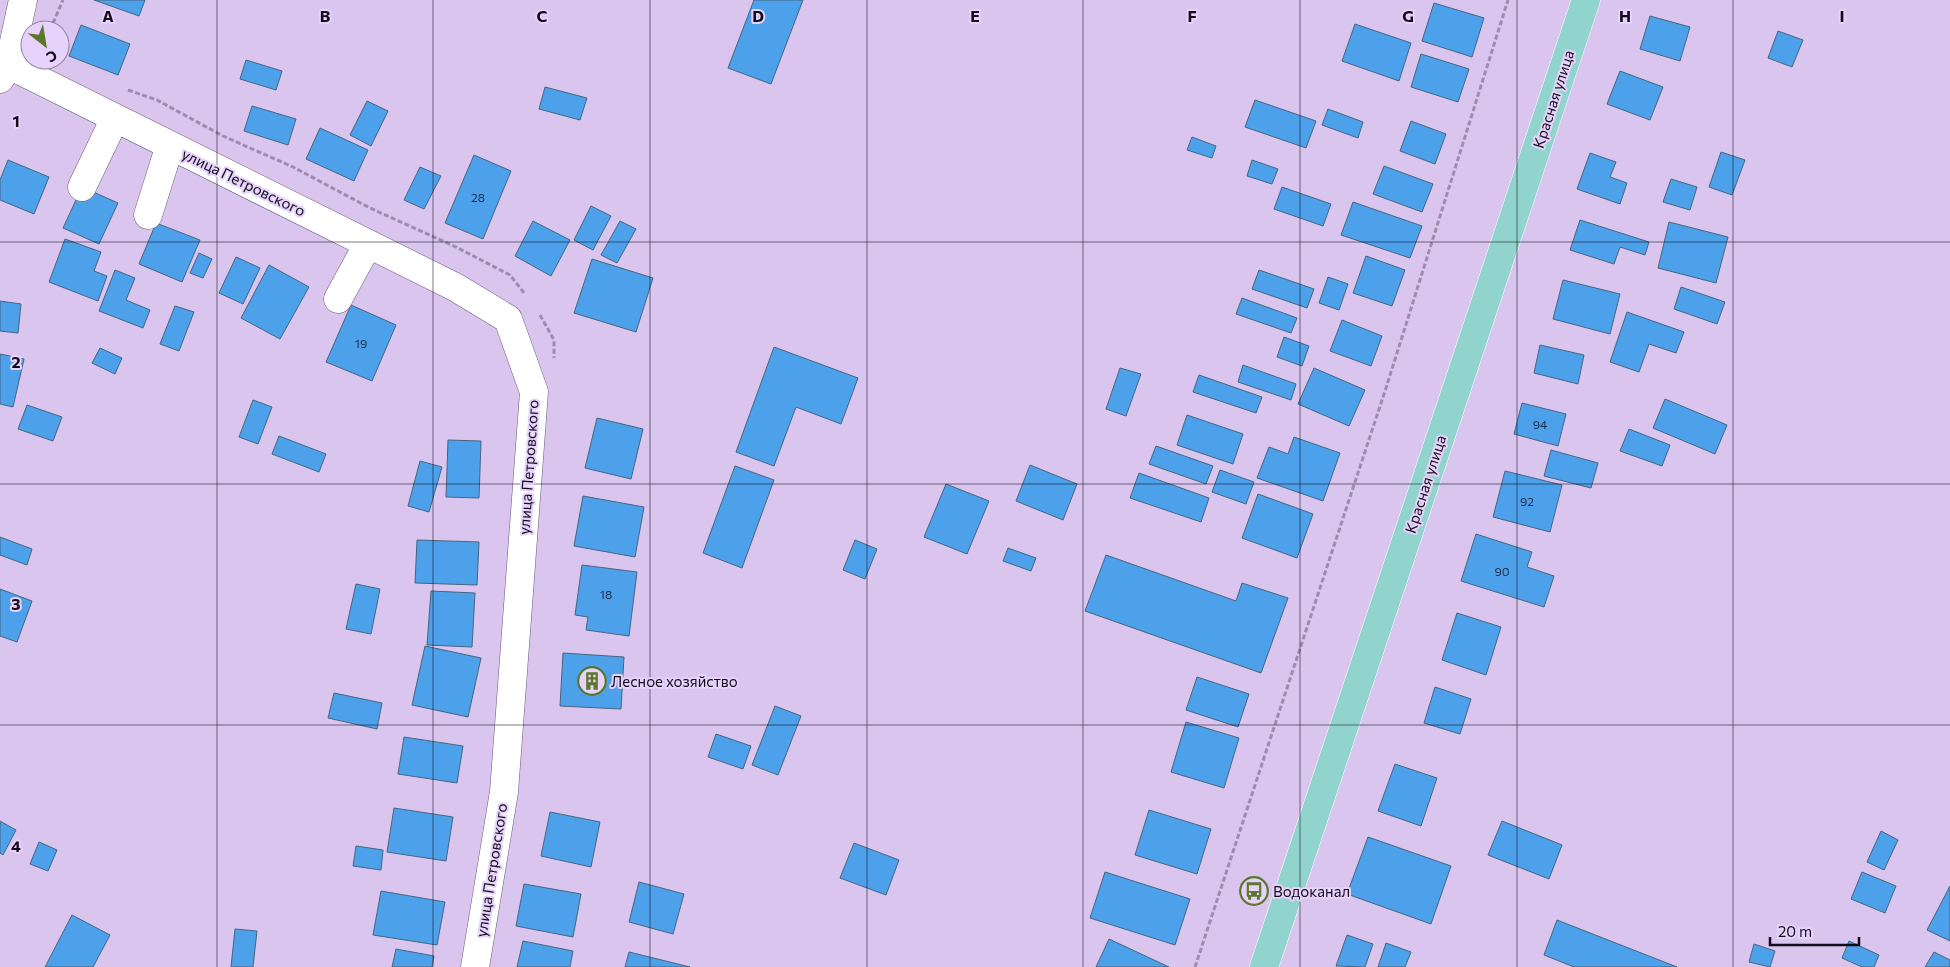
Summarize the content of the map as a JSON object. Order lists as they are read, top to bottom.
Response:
{
  "streets": {
    "main road": ["Красная улица"],
    "street": ["улица Петровского"]
  },
  "places": {
    "building": ["Лесное хозяйство"],
    "bus stop": ["Водоканал"]
  },
  "house_numbers": [
    "28",
    "19",
    "94",
    "92",
    "90",
    "18"
  ],
  "scale_bar": "20 m",
  "north": "bottom right",
  "grid": {
    "columns": [
      "A",
      "B",
      "C",
      "D",
      "E",
      "F",
      "G",
      "H",
      "I"
    ],
    "rows": [
      "1",
      "2",
      "3",
      "4"
    ]
  }
}
